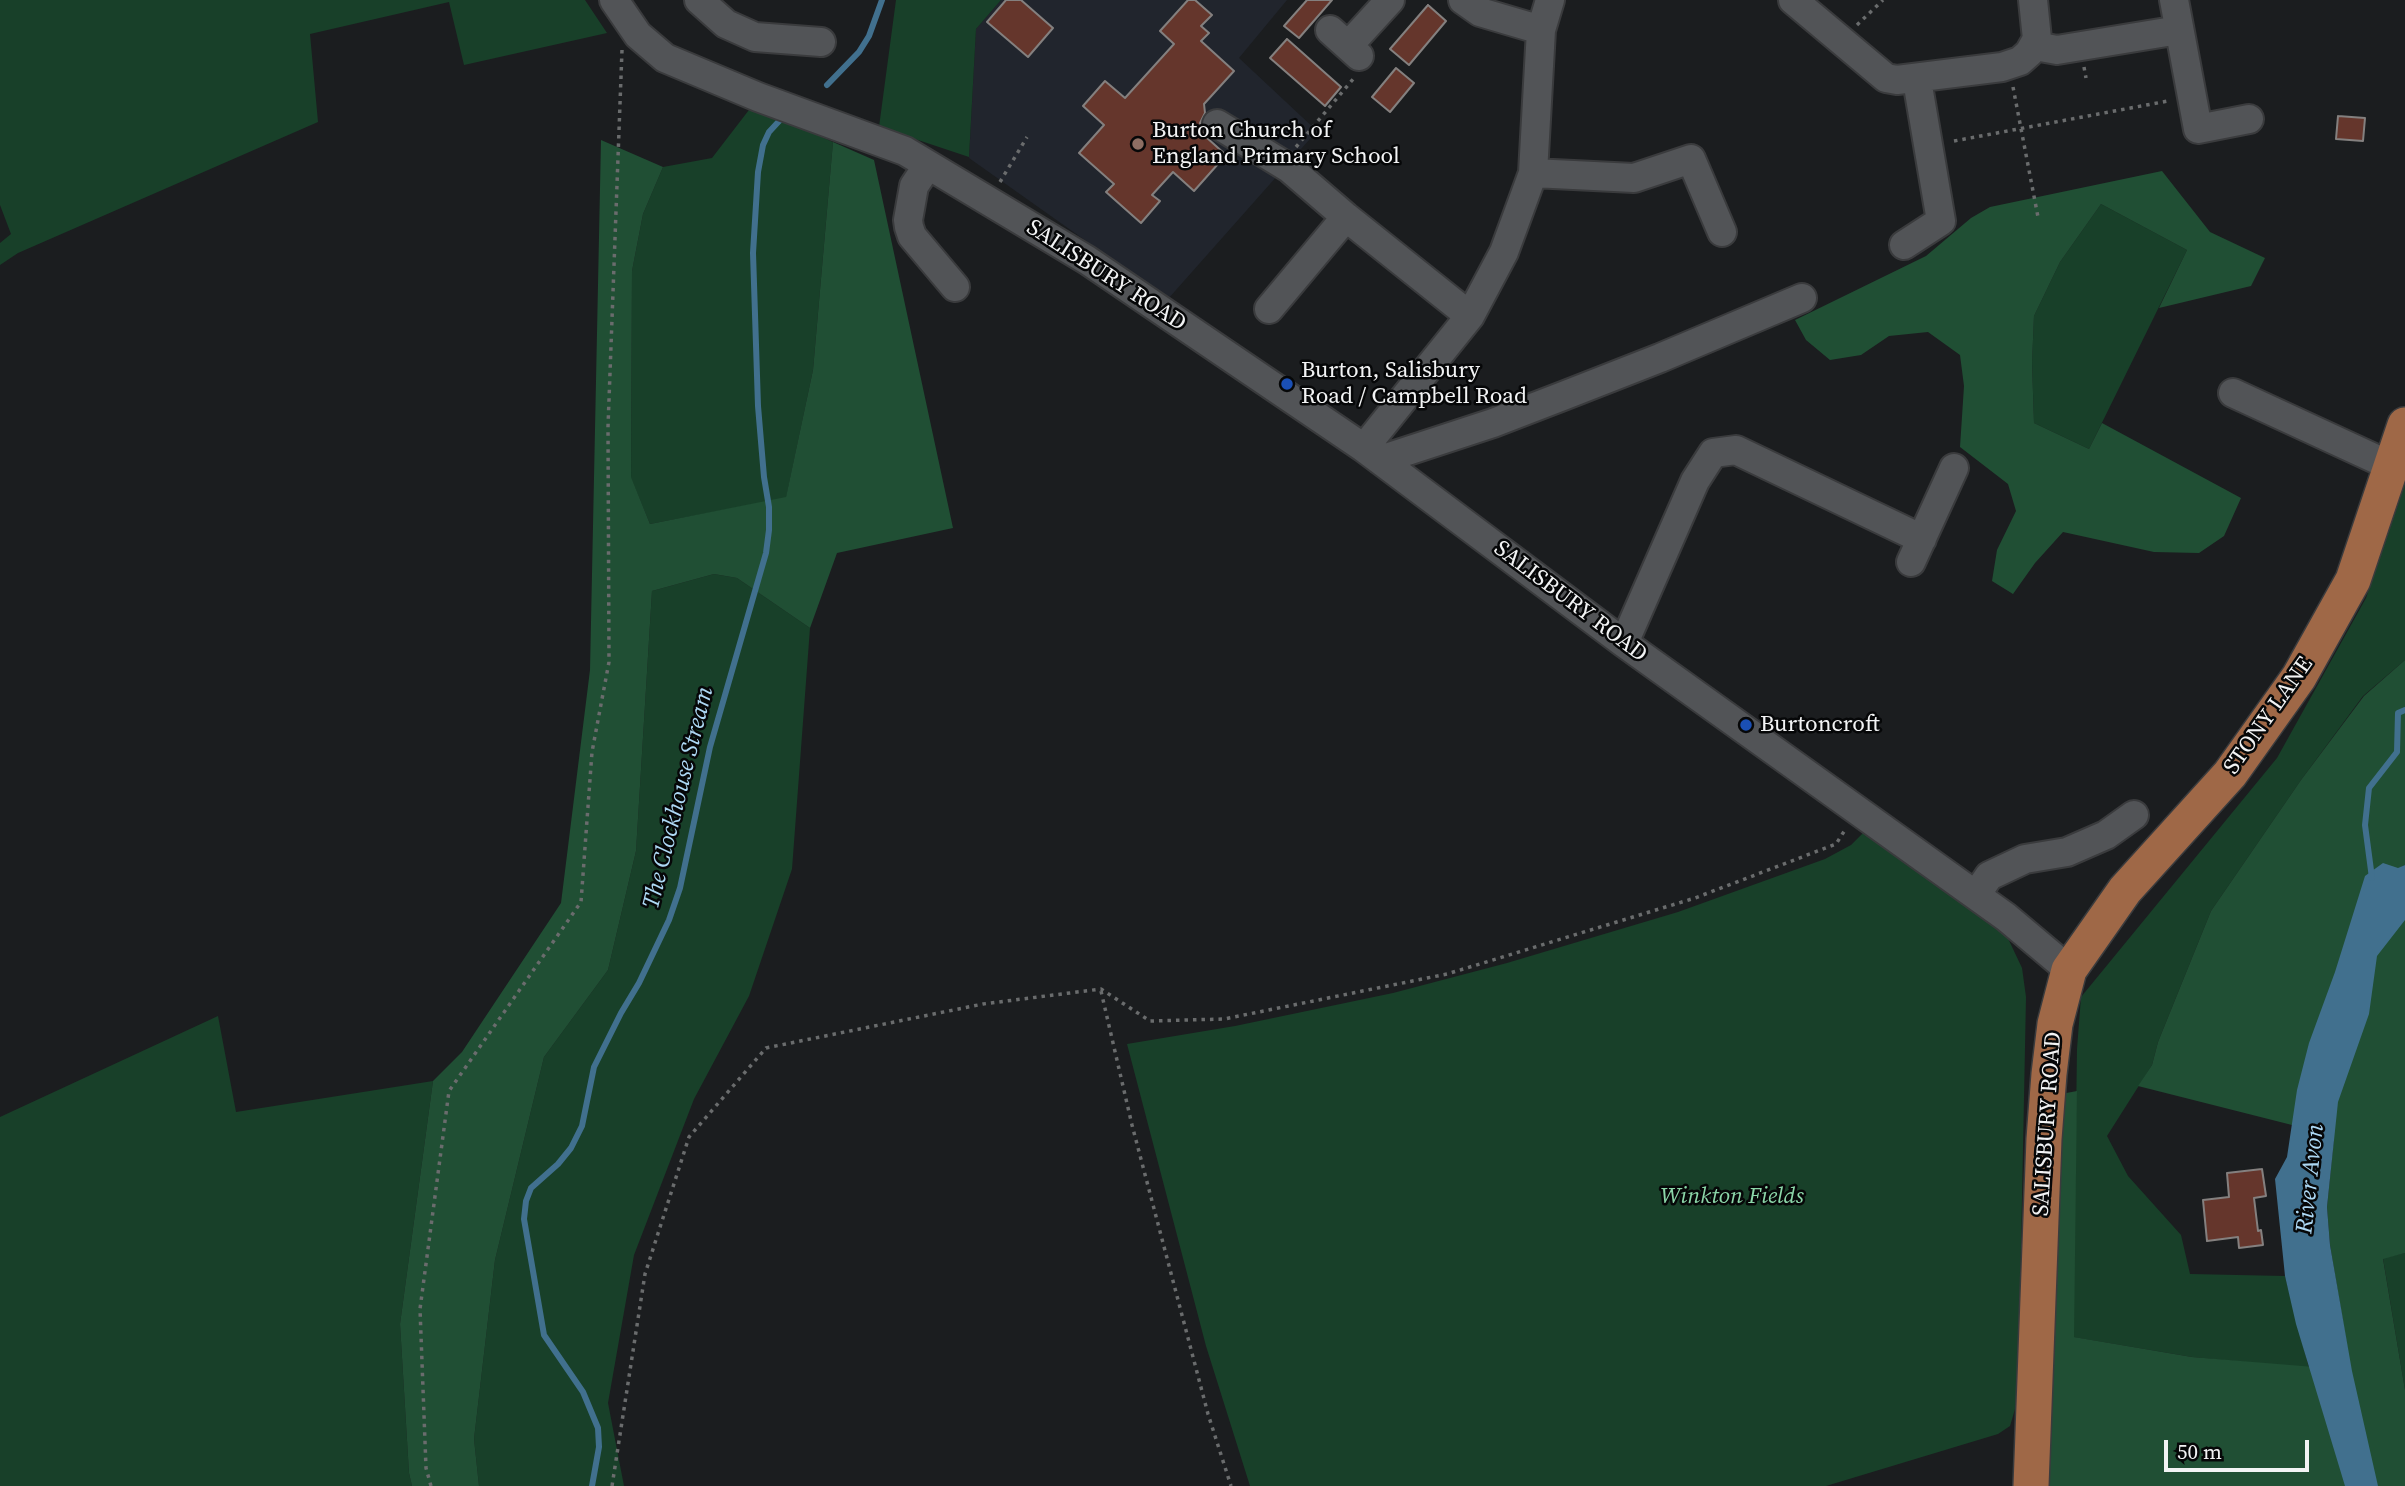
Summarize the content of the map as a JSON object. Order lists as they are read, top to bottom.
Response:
{
  "streets": {
    "main road": ["SALISBURY ROAD", "STONY LANE"]
  },
  "crossings": [
    ["SALISBURY ROAD", "STONY LANE"]
  ],
  "water": ["The Clockhouse Stream", "River Avon"],
  "parks": ["Winkton Fields"],
  "places": ["Burton Church of England Primary School", "Burton, Salisbury Road / Campbell Road", "Burtoncroft"],
  "scale_bar": "50 m"
}
